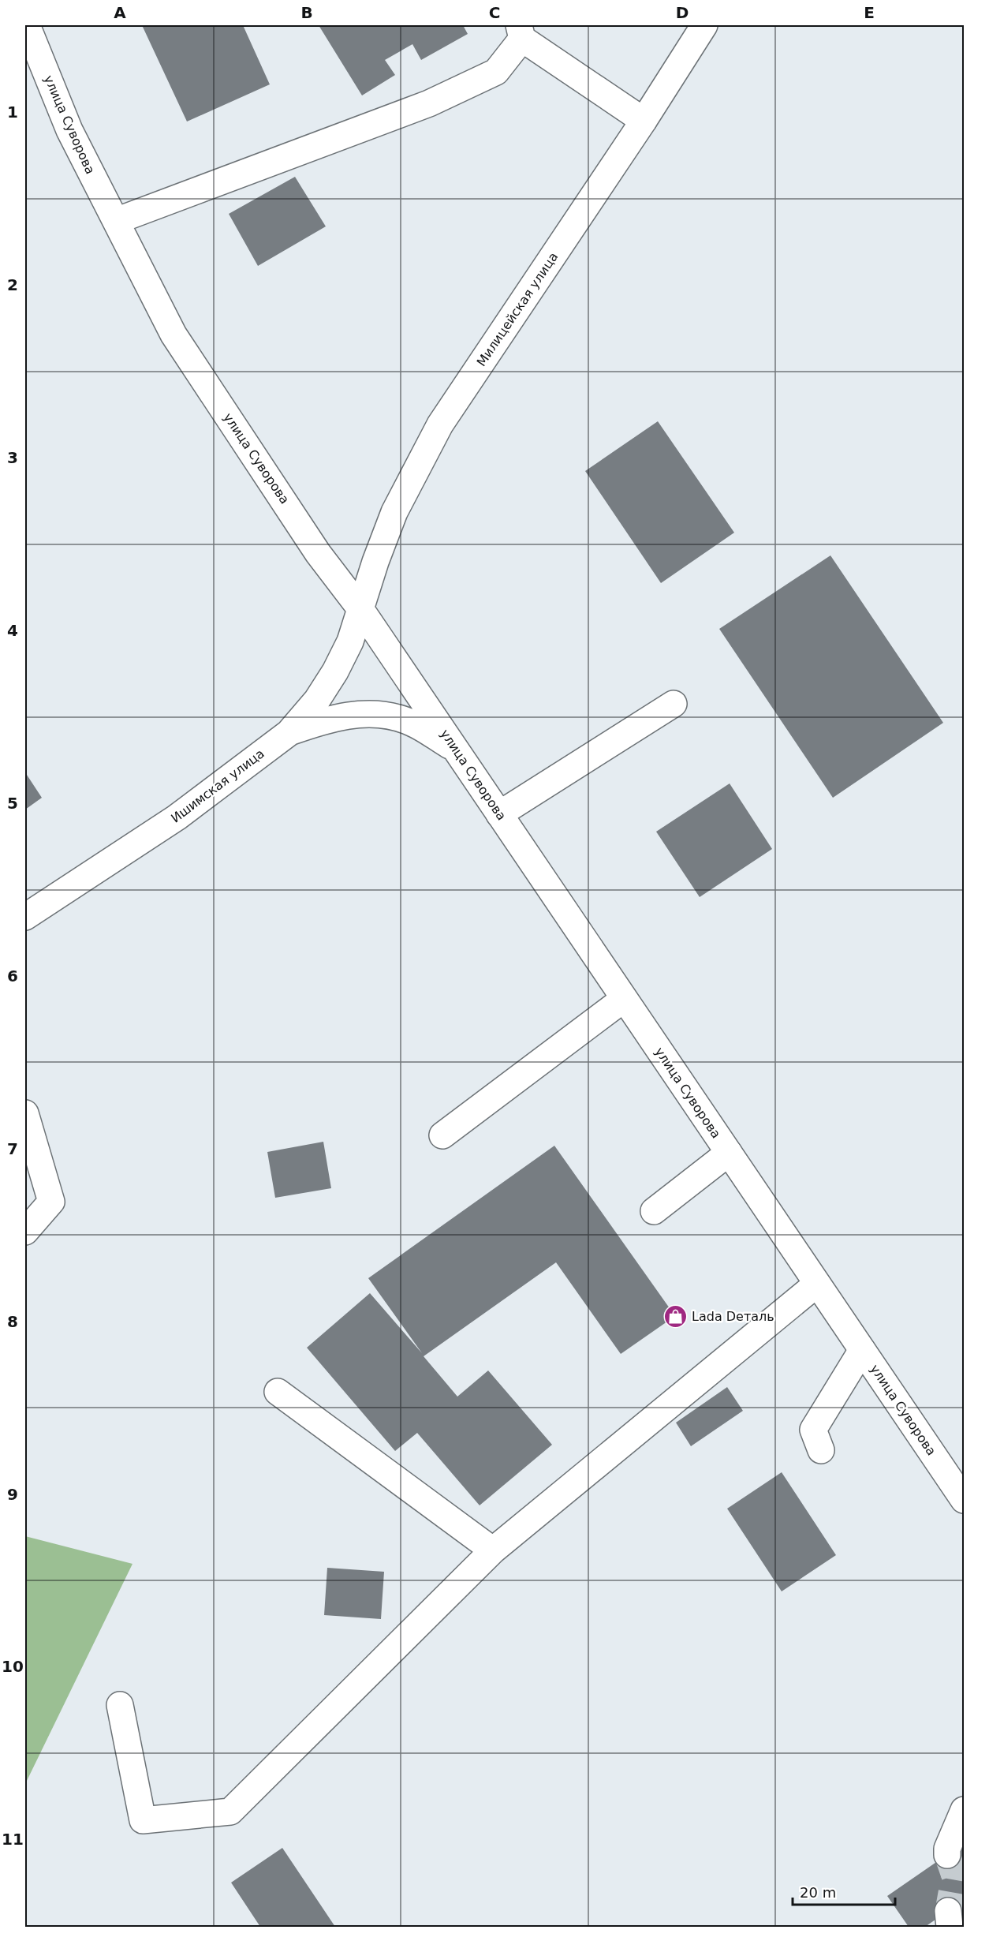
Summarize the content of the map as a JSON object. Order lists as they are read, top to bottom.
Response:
{
  "streets": {
    "main road": ["улица Суворова", "Милицейская улица", "Ишимская улица"]
  },
  "crossings": [
    ["улица Суворова", "Милицейская улица"],
    ["улица Суворова", "Ишимская улица"],
    ["Милицейская улица", "Ишимская улица"]
  ],
  "places": {
    "shop": ["Lada Dеталь"]
  },
  "scale_bar": "20 m",
  "grid": {
    "columns": [
      "A",
      "B",
      "C",
      "D",
      "E"
    ],
    "rows": [
      "1",
      "2",
      "3",
      "4",
      "5",
      "6",
      "7",
      "8",
      "9",
      "10",
      "11"
    ]
  }
}
